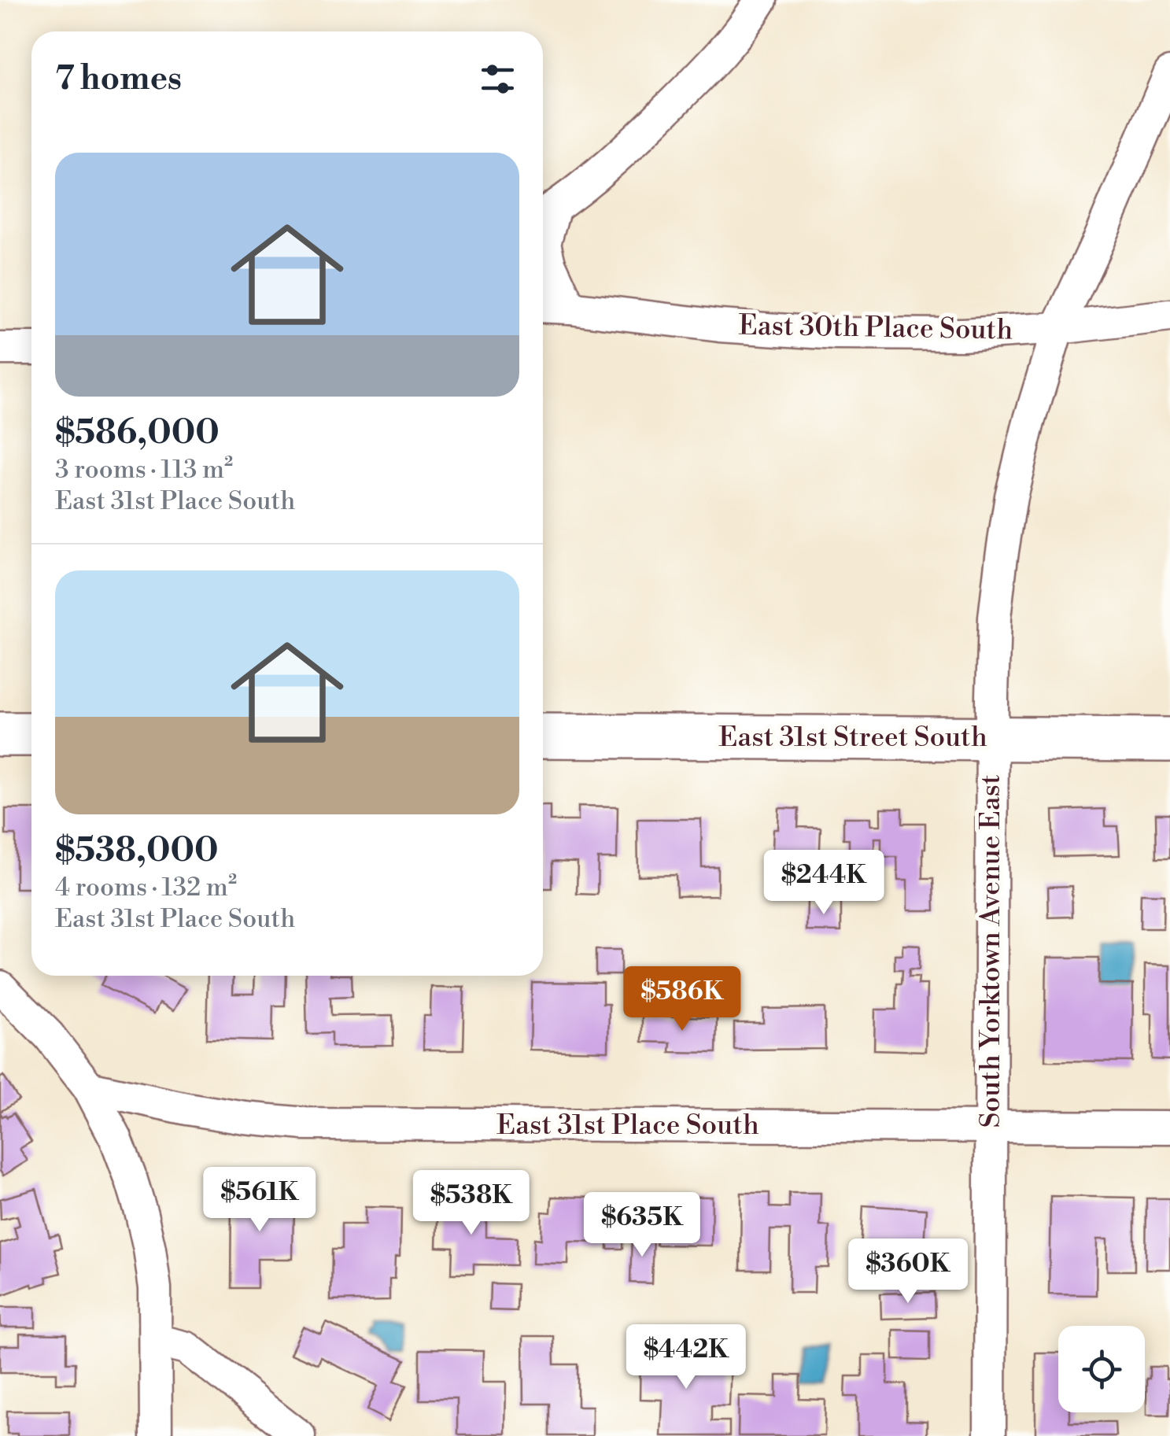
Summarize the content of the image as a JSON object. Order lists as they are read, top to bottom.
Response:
{
  "streets": {
    "main road": ["East 31st Street South"],
    "street": ["East 30th Place South", "South Yorktown Avenue East", "East 31st Place South"]
  },
  "crossings": [
    ["East 30th Place South", "South Yorktown Avenue East"],
    ["East 31st Street South", "South Yorktown Avenue East"],
    ["South Yorktown Avenue East", "East 31st Place South"]
  ],
  "page": {
    "heading": "7 homes",
    "list": [
      {
        "name": "$586,000",
        "note": "3 rooms · 113 m² · East 31st Place South"
      },
      {
        "name": "$538,000",
        "note": "4 rooms · 132 m² · East 31st Place South"
      }
    ],
    "price": [
      "$244K",
      "$586K",
      "$561K",
      "$538K",
      "$635K",
      "$360K",
      "$442K"
    ]
  }
}
